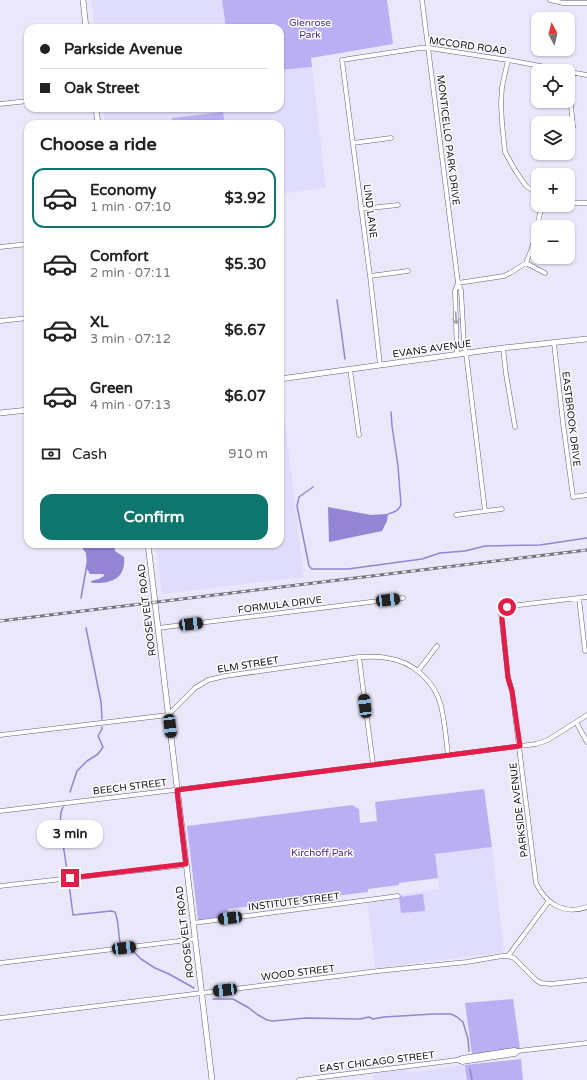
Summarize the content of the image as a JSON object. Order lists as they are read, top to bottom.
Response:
{
  "streets": {
    "street": [
      "MCCORD ROAD",
      "MONTICELLO PARK DRIVE",
      "LIND LANE",
      "EVANS AVENUE",
      "EASTBROOK DRIVE",
      "FORMULA DRIVE",
      "ROOSEVELT ROAD",
      "ELM STREET",
      "BEECH STREET",
      "PARKSIDE AVENUE",
      "INSTITUTE STREET",
      "WOOD STREET",
      "EAST CHICAGO STREET"
    ]
  },
  "crossings": [
    ["MCCORD ROAD", "MONTICELLO PARK DRIVE"],
    ["MCCORD ROAD", "LIND LANE"],
    ["MONTICELLO PARK DRIVE", "EVANS AVENUE"],
    ["LIND LANE", "EVANS AVENUE"],
    ["EVANS AVENUE", "EASTBROOK DRIVE"],
    ["FORMULA DRIVE", "ROOSEVELT ROAD"],
    ["ROOSEVELT ROAD", "ELM STREET"],
    ["ROOSEVELT ROAD", "BEECH STREET"],
    ["ROOSEVELT ROAD", "INSTITUTE STREET"],
    ["ROOSEVELT ROAD", "WOOD STREET"],
    ["ELM STREET", "BEECH STREET"],
    ["BEECH STREET", "PARKSIDE AVENUE"]
  ],
  "parks": ["Glenrose Park", "Kirchoff Park"],
  "north": "top",
  "page": {
    "map_buttons": ["+", "−"],
    "banner": ["Parkside Avenue", "Oak Street"],
    "heading": "Choose a ride",
    "list": [
      {
        "name": "Economy",
        "note": "1 min · 07:10",
        "value": "$3.92"
      },
      {
        "name": "Comfort",
        "note": "2 min · 07:11",
        "value": "$5.30"
      },
      {
        "name": "XL",
        "note": "3 min · 07:12",
        "value": "$6.67"
      },
      {
        "name": "Green",
        "note": "4 min · 07:13",
        "value": "$6.07"
      }
    ],
    "pay": ["Cash", "910 m"],
    "buttons": "Confirm",
    "bubble": "3 min"
  }
}
